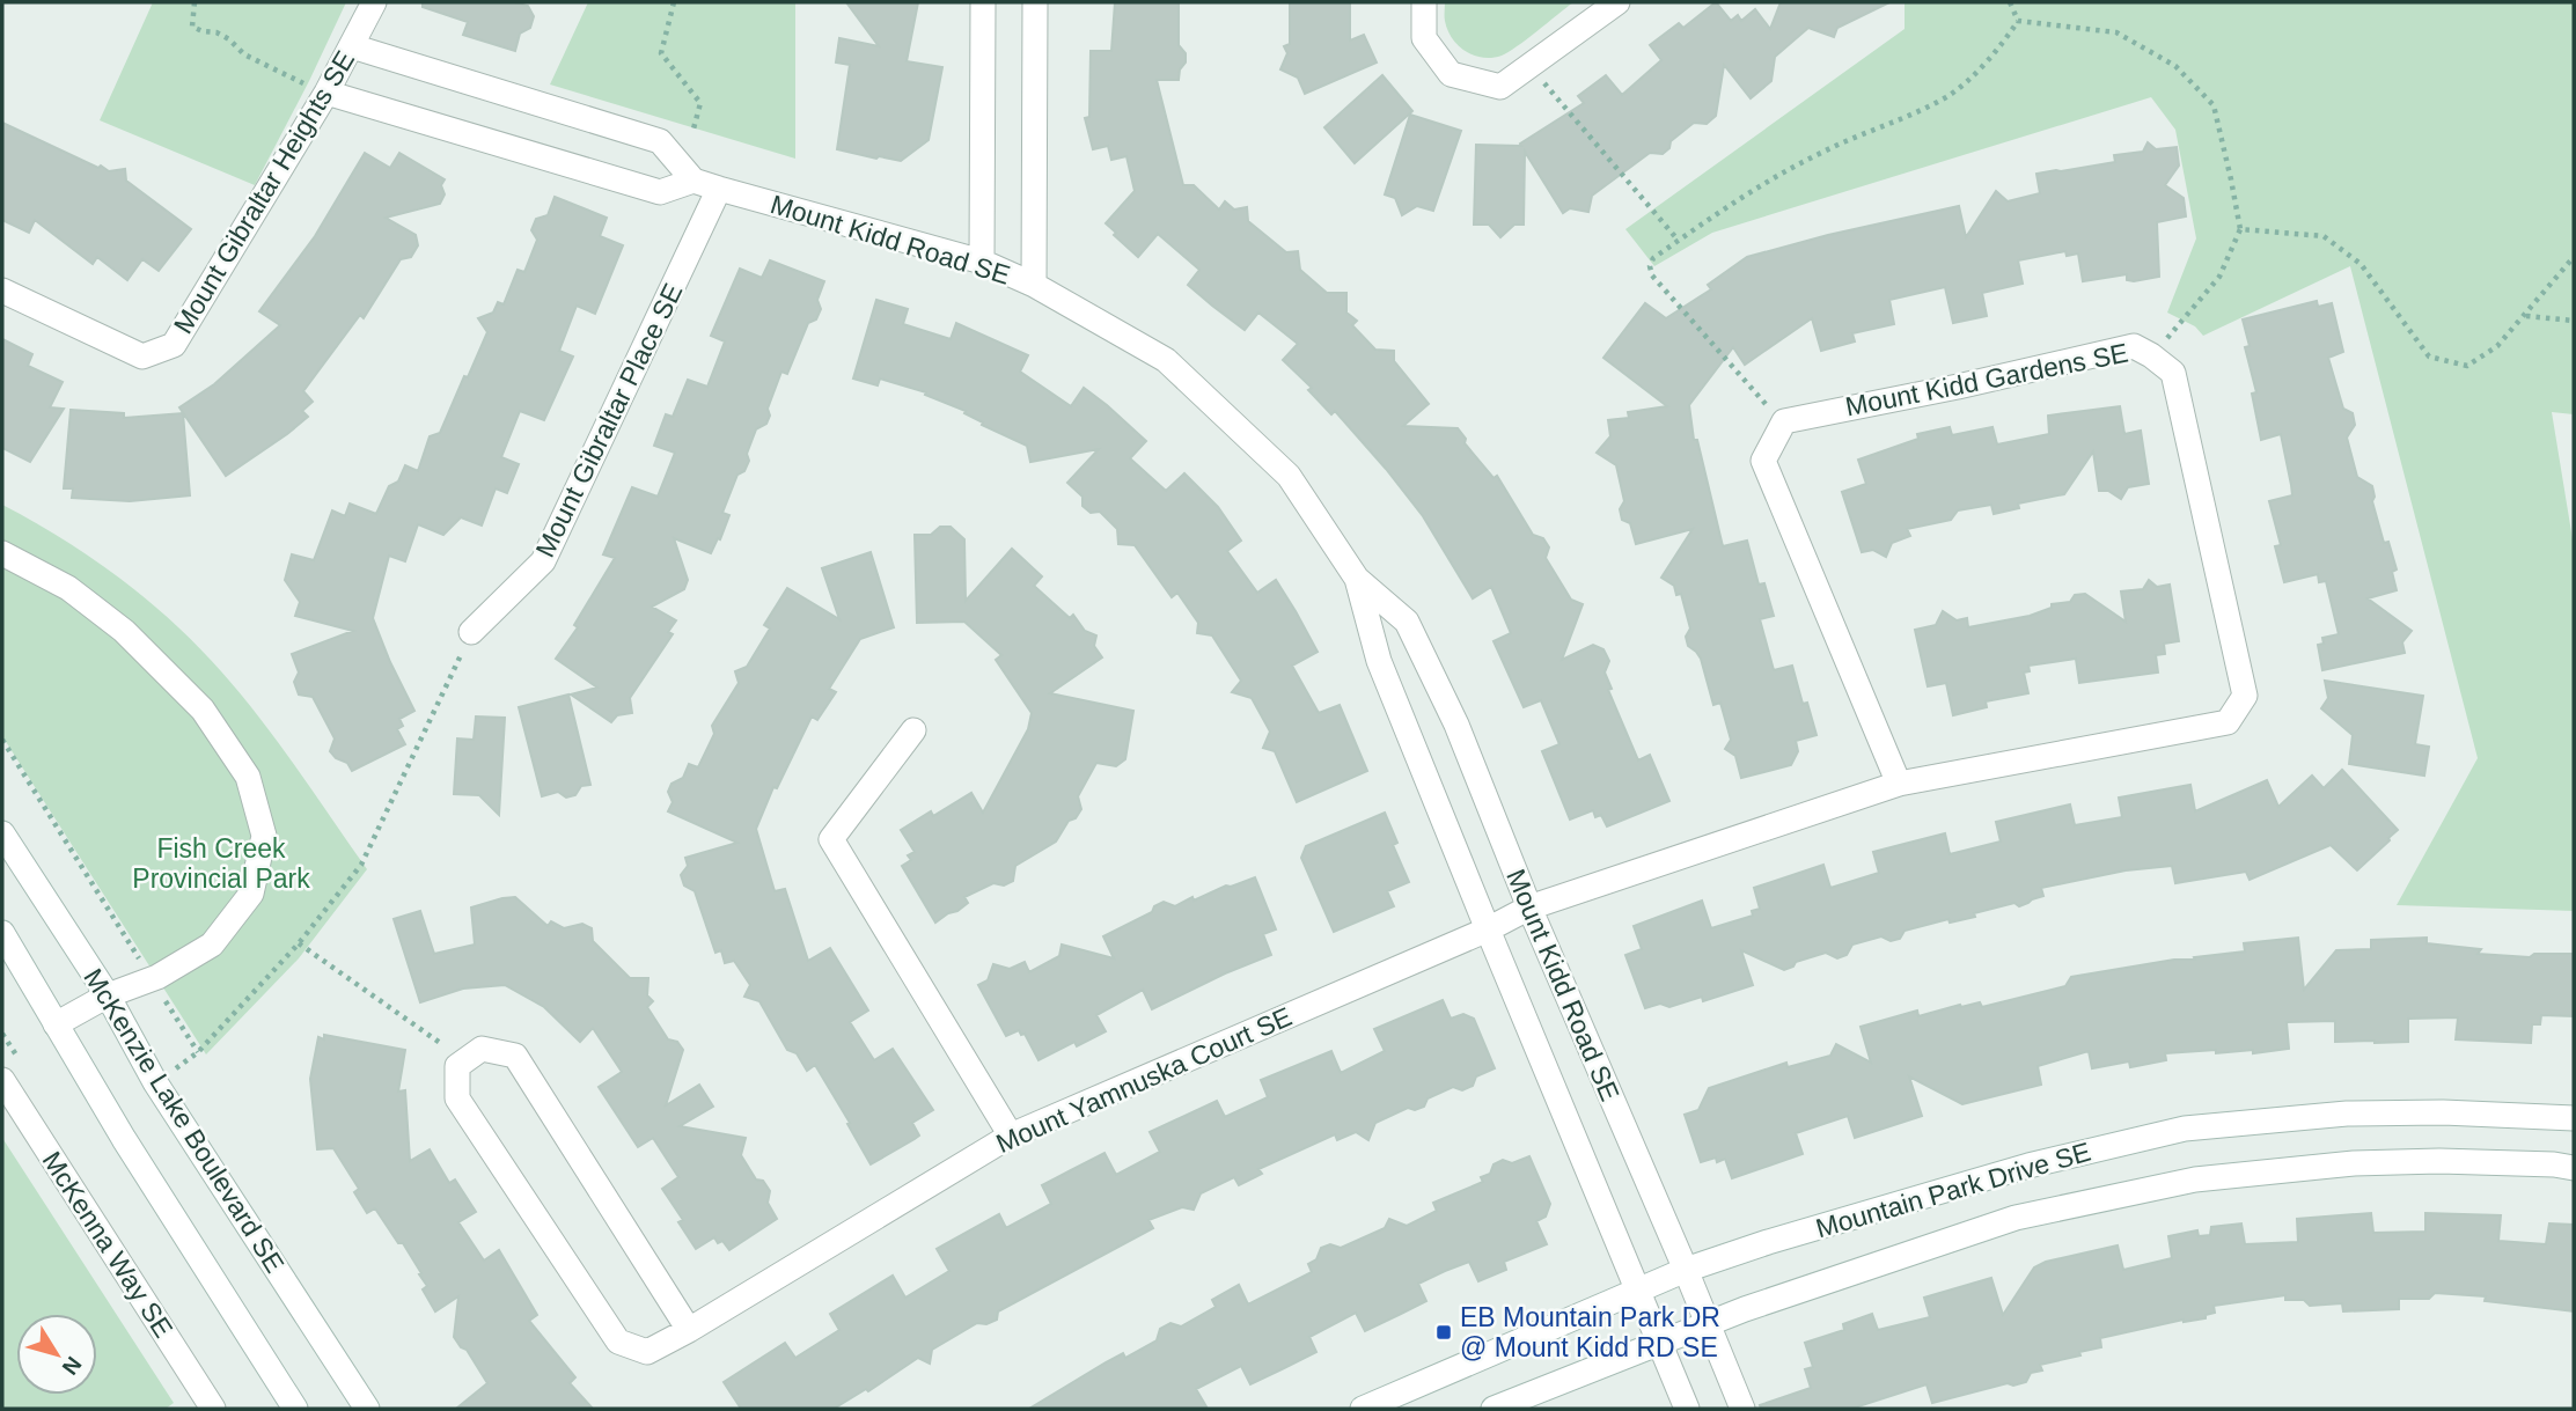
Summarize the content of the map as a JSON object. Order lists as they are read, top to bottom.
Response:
{
  "streets": {
    "street": [
      "Mount Gibraltar Heights SE",
      "Mount Kidd Road SE",
      "Mount Kidd Gardens SE",
      "Mount Gibraltar Place SE",
      "Mount Yamnuska Court SE",
      "McKenzie Lake Boulevard SE",
      "Mountain Park Drive SE",
      "McKenna Way SE"
    ]
  },
  "crossings": [
    ["Mount Kidd Road SE", "Mount Kidd Gardens SE"],
    ["Mount Kidd Road SE", "Mount Gibraltar Place SE"],
    ["Mount Kidd Road SE", "Mount Yamnuska Court SE"],
    ["Mount Kidd Road SE", "Mountain Park Drive SE"],
    ["Mount Kidd Gardens SE", "Mount Yamnuska Court SE"]
  ],
  "parks": ["Fish Creek Provincial Park"],
  "places": {
    "transit": ["EB Mountain Park DR @ Mount Kidd RD SE"]
  },
  "north": "bottom right"
}
